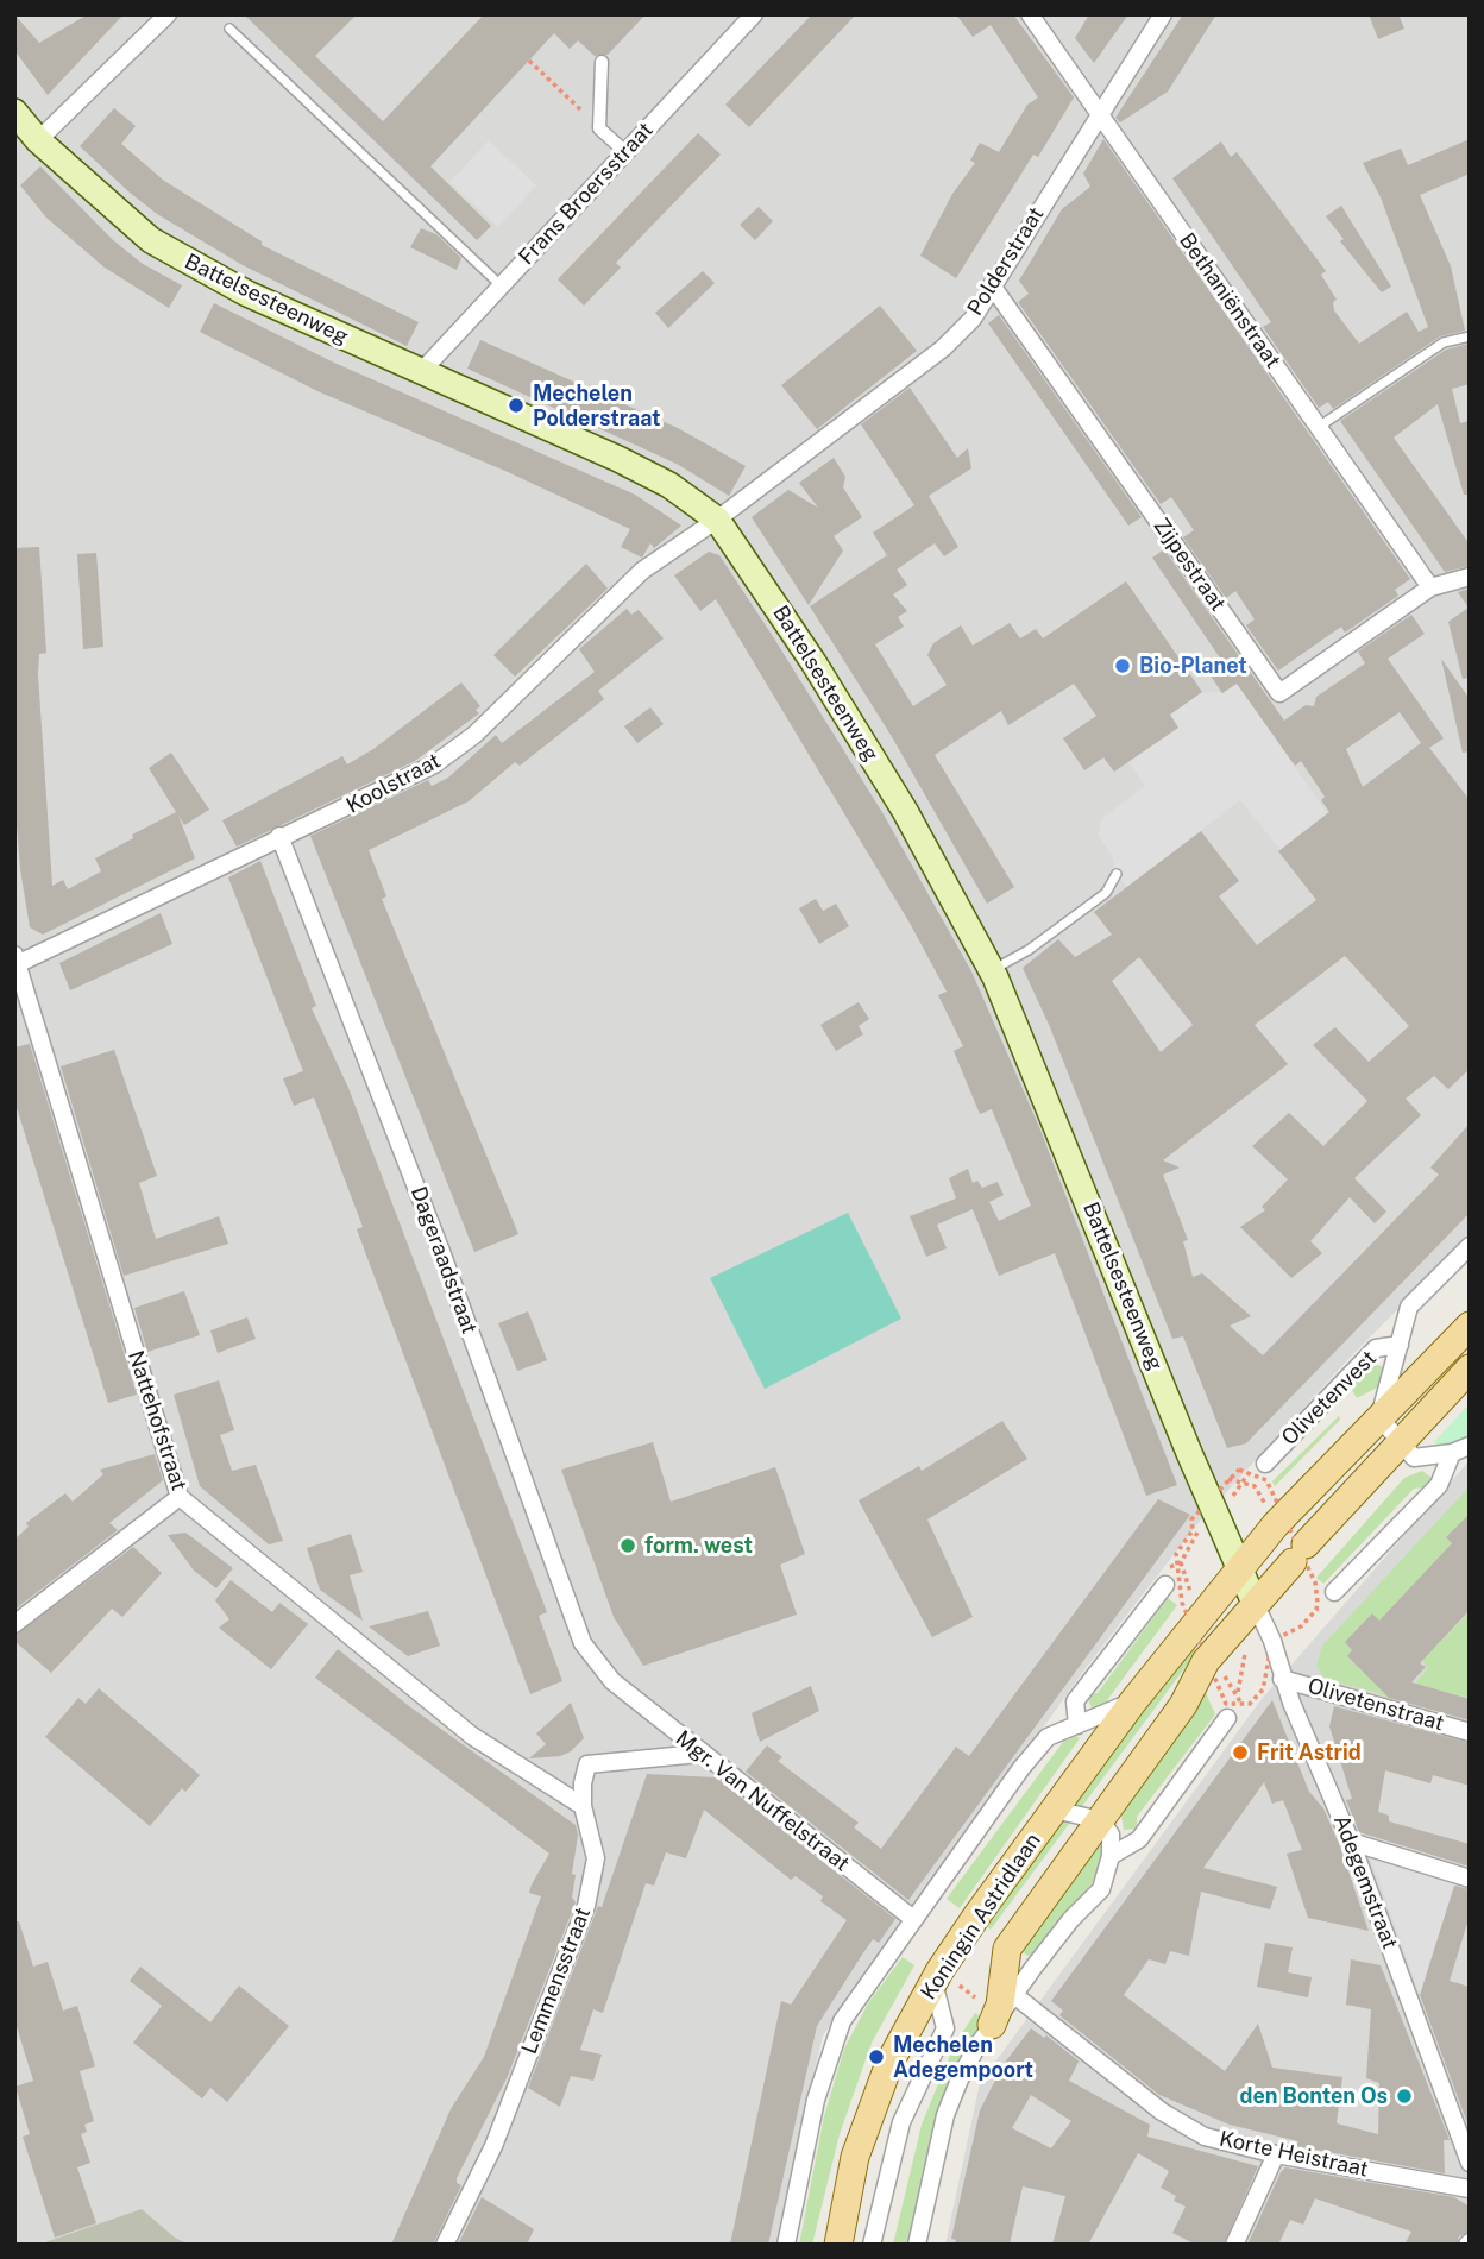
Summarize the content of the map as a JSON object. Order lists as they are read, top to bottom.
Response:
{
  "streets": {
    "main road": ["Battelsesteenweg", "Olivetenvest", "Koningin Astridlaan"],
    "street": [
      "Frans Broersstraat",
      "Polderstraat",
      "Bethaniënstraat",
      "Zijpestraat",
      "Koolstraat",
      "Dageraadstraat",
      "Nattehofstraat",
      "Olivetenstraat",
      "Mgr. Van Nuffelstraat",
      "Adegemstraat",
      "Lemmensstraat",
      "Korte Heistraat"
    ]
  },
  "crossings": [
    ["Frans Broersstraat", "Battelsesteenweg"],
    ["Polderstraat", "Battelsesteenweg"],
    ["Polderstraat", "Bethaniënstraat"],
    ["Polderstraat", "Zijpestraat"],
    ["Polderstraat", "Koolstraat"],
    ["Battelsesteenweg", "Koolstraat"],
    ["Battelsesteenweg", "Adegemstraat"],
    ["Battelsesteenweg", "Koningin Astridlaan"],
    ["Bethaniënstraat", "Zijpestraat"],
    ["Koolstraat", "Dageraadstraat"],
    ["Koolstraat", "Nattehofstraat"],
    ["Dageraadstraat", "Mgr. Van Nuffelstraat"],
    ["Olivetenvest", "Koningin Astridlaan"],
    ["Nattehofstraat", "Lemmensstraat"],
    ["Olivetenstraat", "Adegemstraat"],
    ["Mgr. Van Nuffelstraat", "Koningin Astridlaan"],
    ["Mgr. Van Nuffelstraat", "Lemmensstraat"],
    ["Adegemstraat", "Koningin Astridlaan"],
    ["Koningin Astridlaan", "Korte Heistraat"]
  ],
  "places": [
    "Mechelen Polderstraat",
    "Bio-Planet",
    "form. west",
    "Frit Astrid",
    "Mechelen Adegempoort",
    "den Bonten Os"
  ]
}
